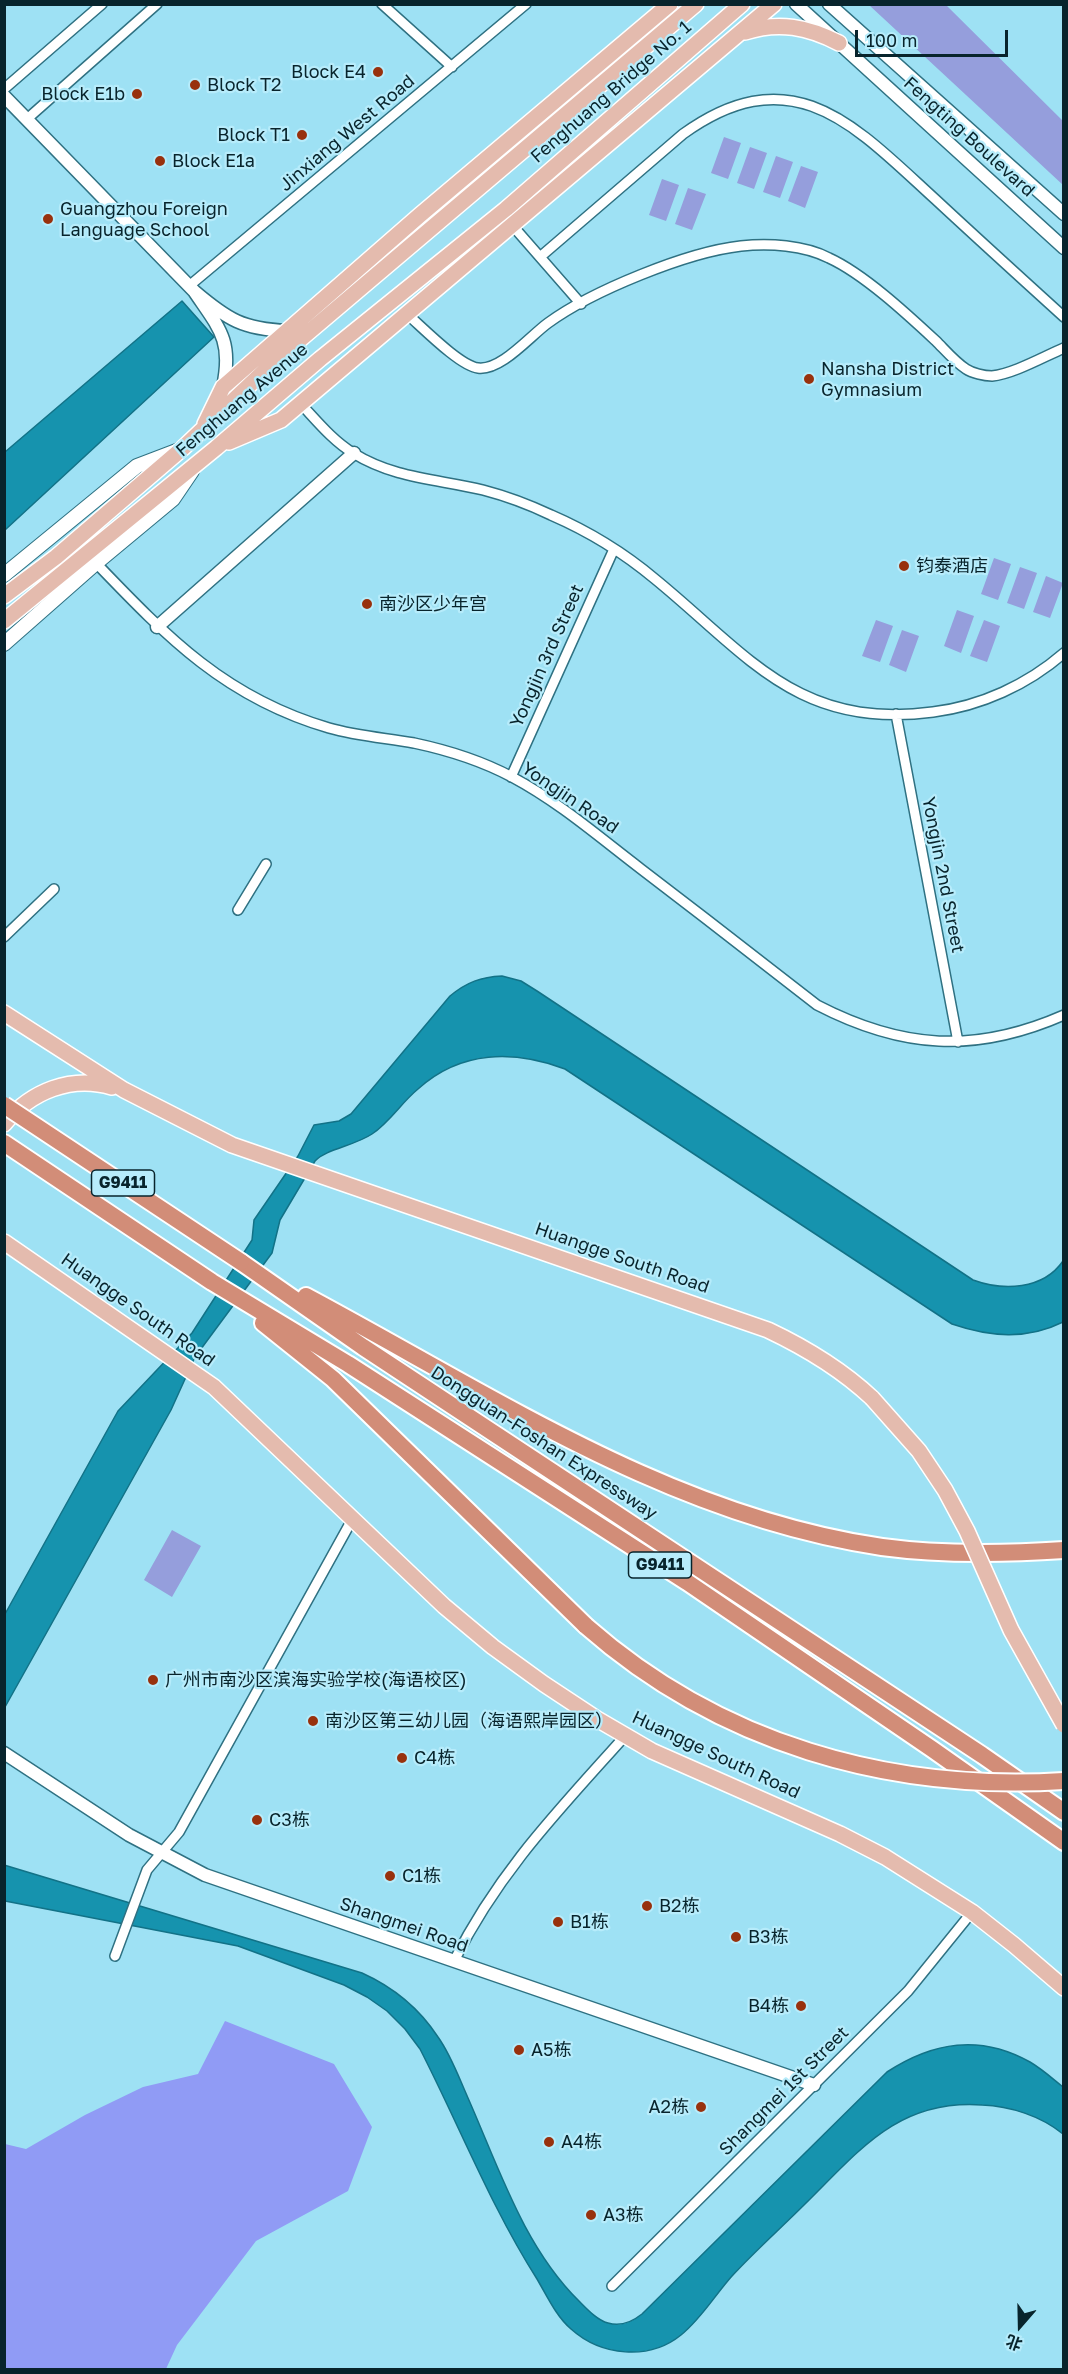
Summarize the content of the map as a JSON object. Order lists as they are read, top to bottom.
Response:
{
  "streets": {
    "highway": ["G9411", "Dongguan-Foshan Expressway"],
    "main road": ["Fenghuang Bridge No. 1", "Fenghuang Avenue", "Huangge South Road"],
    "street": [
      "Jinxiang West Road",
      "Fengting Boulevard",
      "Yongjin 3rd Street",
      "Yongjin Road",
      "Yongjin 2nd Street",
      "Shangmei Road",
      "Shangmei 1st Street"
    ]
  },
  "crossings": [
    ["Fenghuang Bridge No. 1", "Fenghuang Avenue"],
    ["Yongjin 3rd Street", "Yongjin Road"],
    ["Yongjin Road", "Yongjin 2nd Street"],
    ["Huangge South Road", "Shangmei 1st Street"],
    ["Shangmei Road", "Shangmei 1st Street"]
  ],
  "places": [
    "Block E4",
    "Block T2",
    "Block E1b",
    "Block T1",
    "Block E1a",
    "Guangzhou Foreign Language School",
    "Nansha District Gymnasium",
    "钧泰酒店",
    "南沙区少年宫",
    "广州市南沙区滨海实验学校(海语校区)",
    "南沙区第三幼儿园（海语熙岸园区）",
    "C4栋",
    "C3栋",
    "C1栋",
    "B2栋",
    "B1栋",
    "B3栋",
    "B4栋",
    "A5栋",
    "A2栋",
    "A4栋",
    "A3栋"
  ],
  "scale_bar": "100 m",
  "north": "bottom"
}
